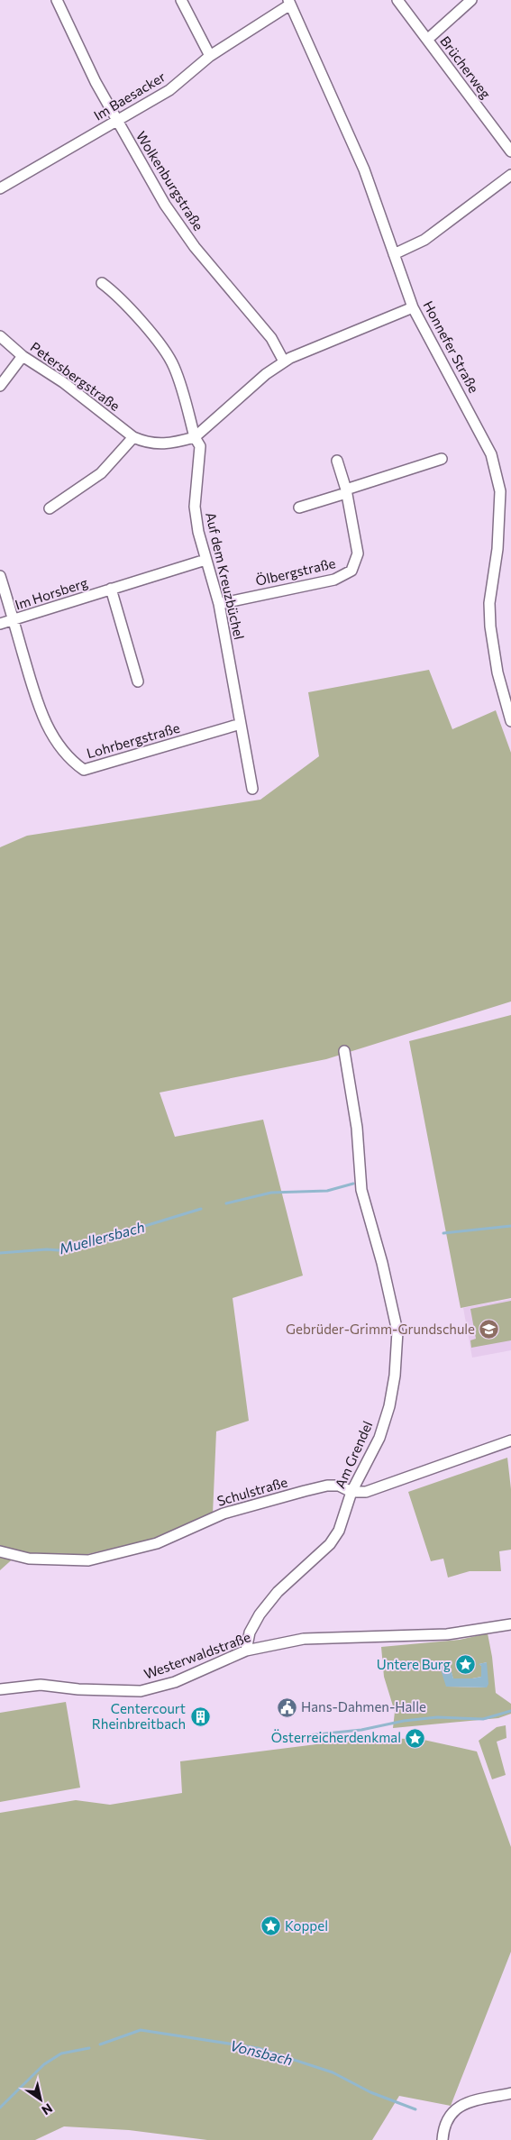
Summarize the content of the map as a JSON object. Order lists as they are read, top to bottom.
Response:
{
  "streets": {
    "street": [
      "Brücherweg",
      "Im Baesacker",
      "Wolkenburgstraße",
      "Honnefer Straße",
      "Petersbergstraße",
      "Ölbergstraße",
      "Auf dem Kreuzbüchel",
      "Im Horsberg",
      "Lohrbergstraße",
      "Am Grendel",
      "Schulstraße",
      "Westerwaldstraße"
    ]
  },
  "crossings": [
    ["Im Baesacker", "Wolkenburgstraße"],
    ["Im Baesacker", "Honnefer Straße"],
    ["Petersbergstraße", "Auf dem Kreuzbüchel"],
    ["Ölbergstraße", "Auf dem Kreuzbüchel"],
    ["Auf dem Kreuzbüchel", "Im Horsberg"],
    ["Auf dem Kreuzbüchel", "Lohrbergstraße"],
    ["Im Horsberg", "Lohrbergstraße"],
    ["Am Grendel", "Schulstraße"],
    ["Am Grendel", "Westerwaldstraße"]
  ],
  "water": ["Muellersbach", "Vonsbach"],
  "places": {
    "school or university": ["Gebrüder-Grimm-Grundschule"],
    "place": ["Untere Burg", "Österreicherdenkmal", "Koppel"],
    "public building": ["Hans-Dahmen-Halle"],
    "building": ["Centercourt Rheinbreitbach"]
  },
  "north": "bottom right"
}
